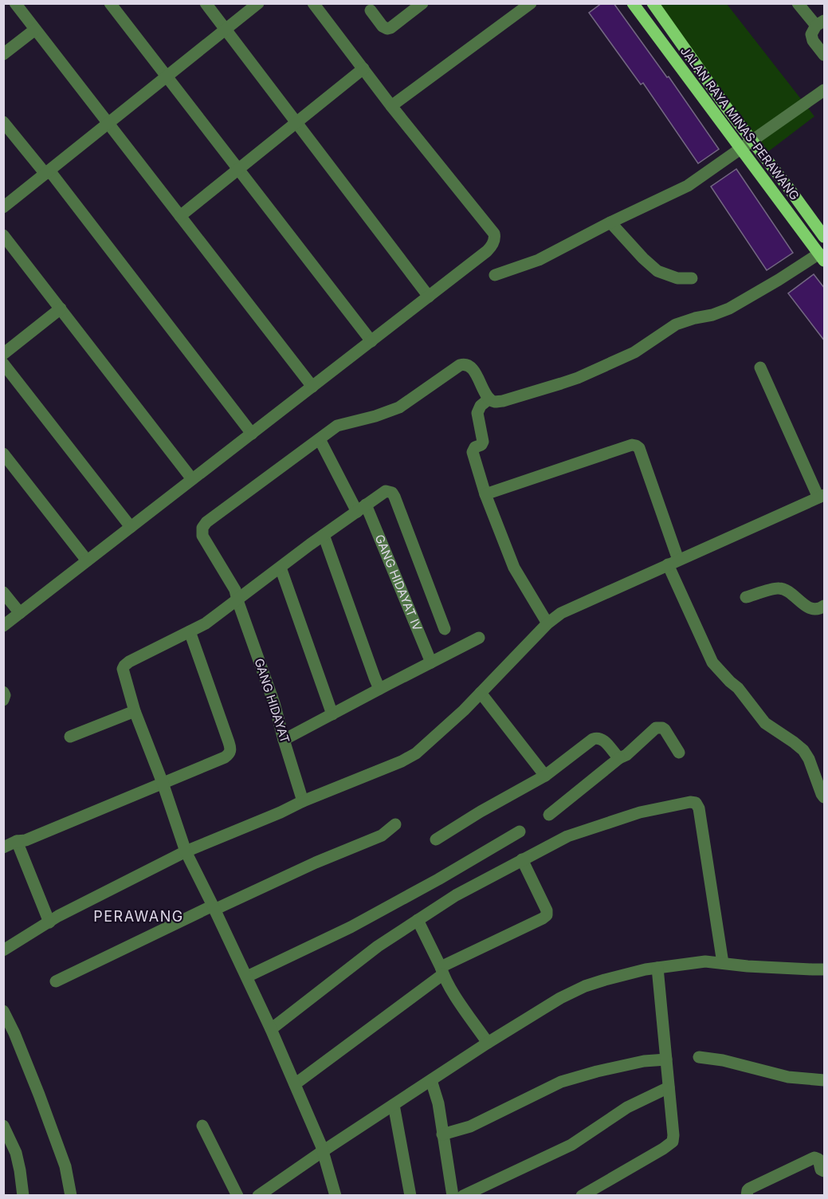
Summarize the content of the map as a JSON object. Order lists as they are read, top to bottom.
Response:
{
  "streets": {
    "main road": ["JALAN RAYA MINAS-PERAWANG"],
    "street": ["GANG HIDAYAT IV", "GANG HIDAYAT"]
  },
  "crossings": [
    ["GANG HIDAYAT IV", "GANG HIDAYAT"]
  ],
  "districts": ["PERAWANG"]
}
